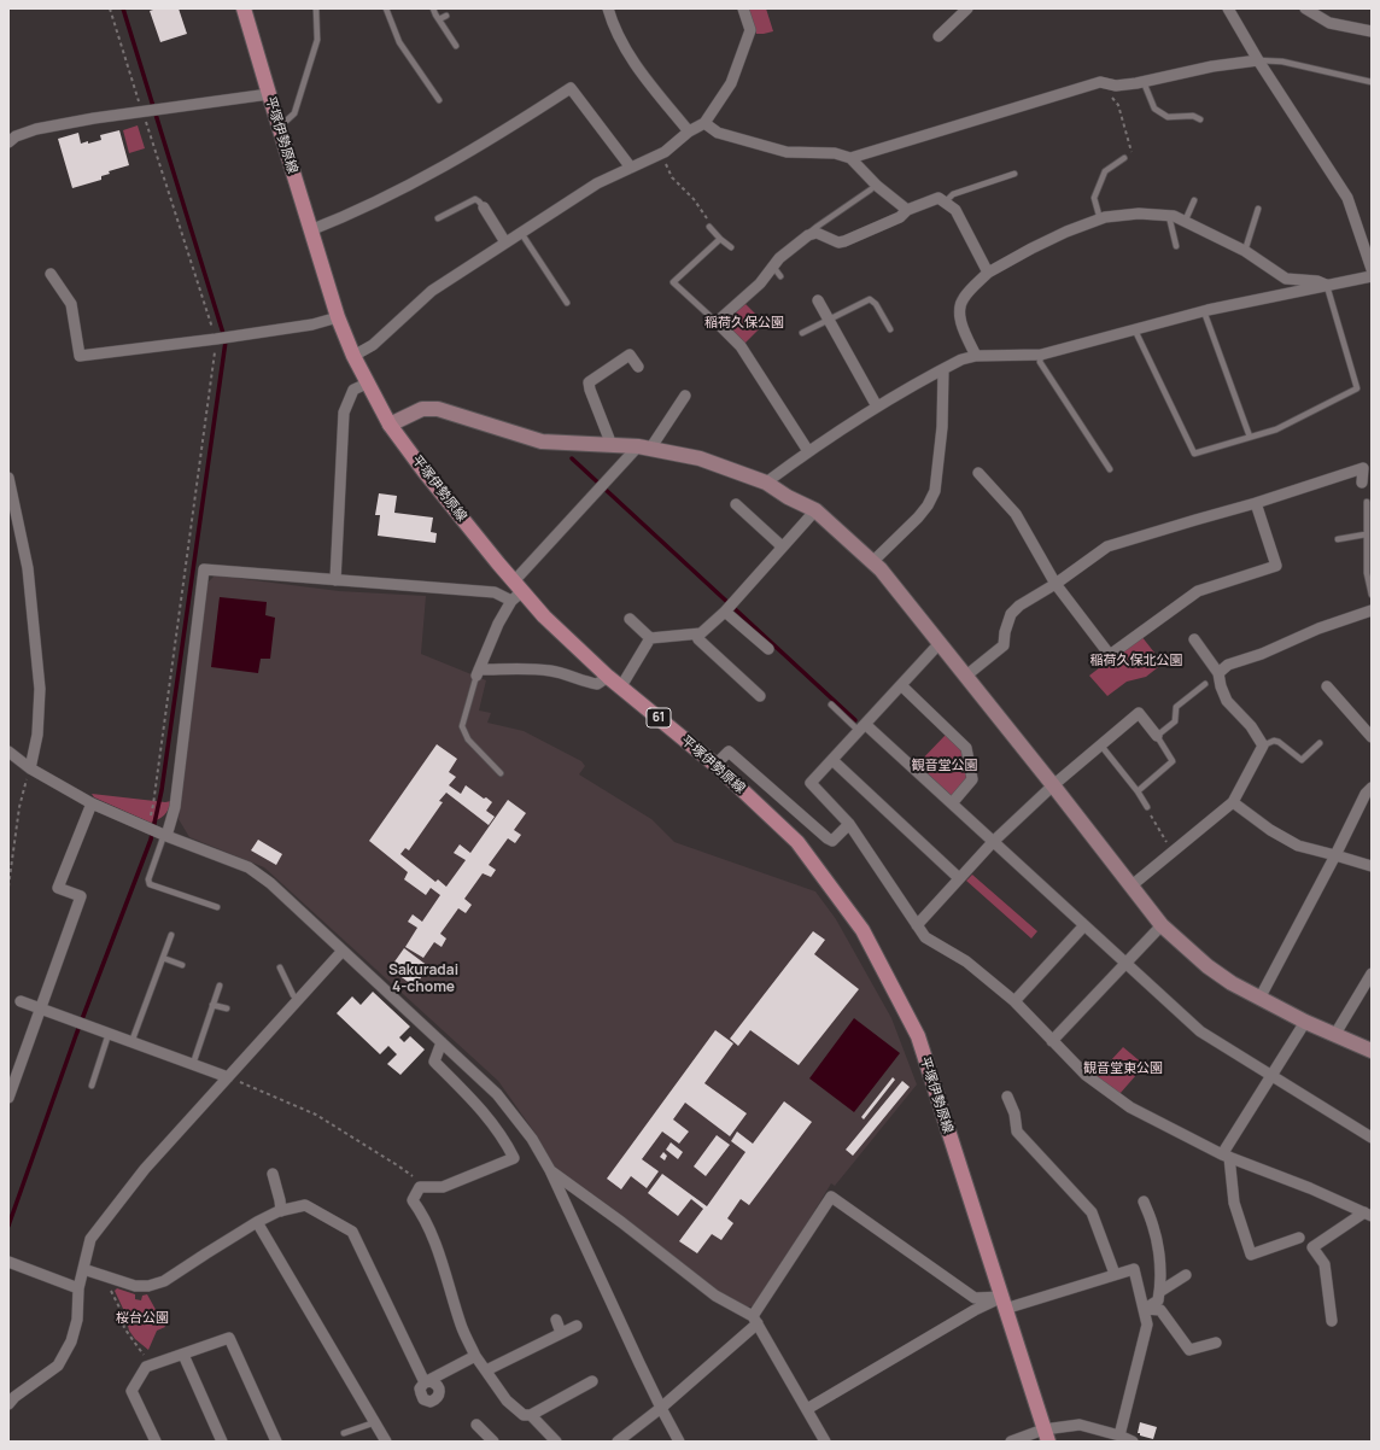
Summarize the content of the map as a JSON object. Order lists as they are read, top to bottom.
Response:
{
  "streets": {
    "main road": ["平塚伊勢原線", "61"]
  },
  "districts": ["Sakuradai 4-chome"],
  "parks": [
    "稲荷久保公園",
    "稲荷久保北公園",
    "観音堂公園",
    "観音堂東公園",
    "桜台公園"
  ]
}
